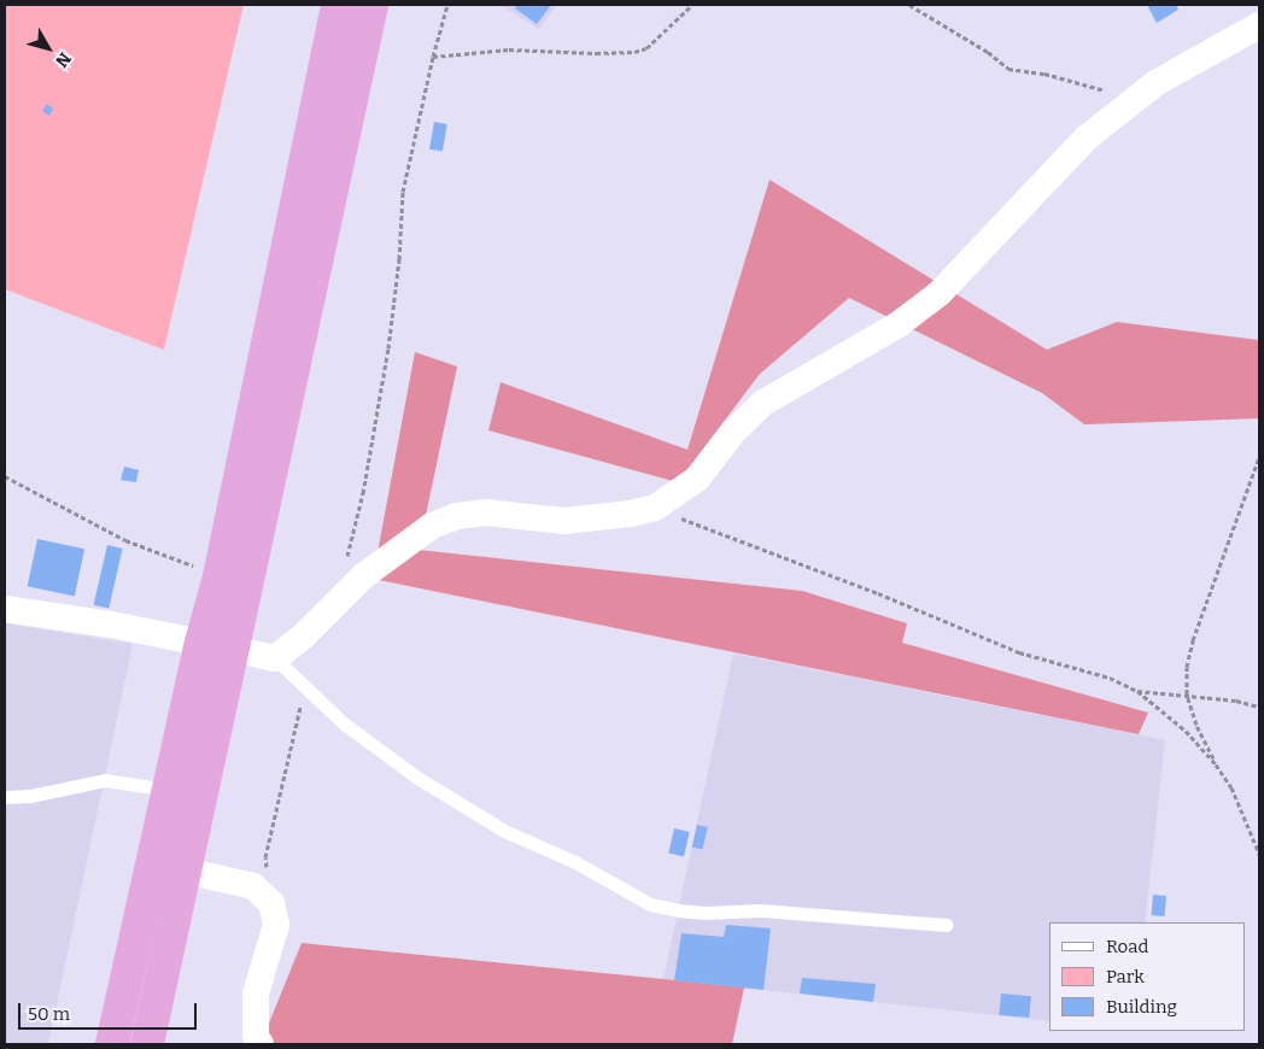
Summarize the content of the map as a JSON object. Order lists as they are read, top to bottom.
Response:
{
  "legend": ["Road", "Park", "Building"],
  "scale_bar": "50 m",
  "north": "bottom right"
}
